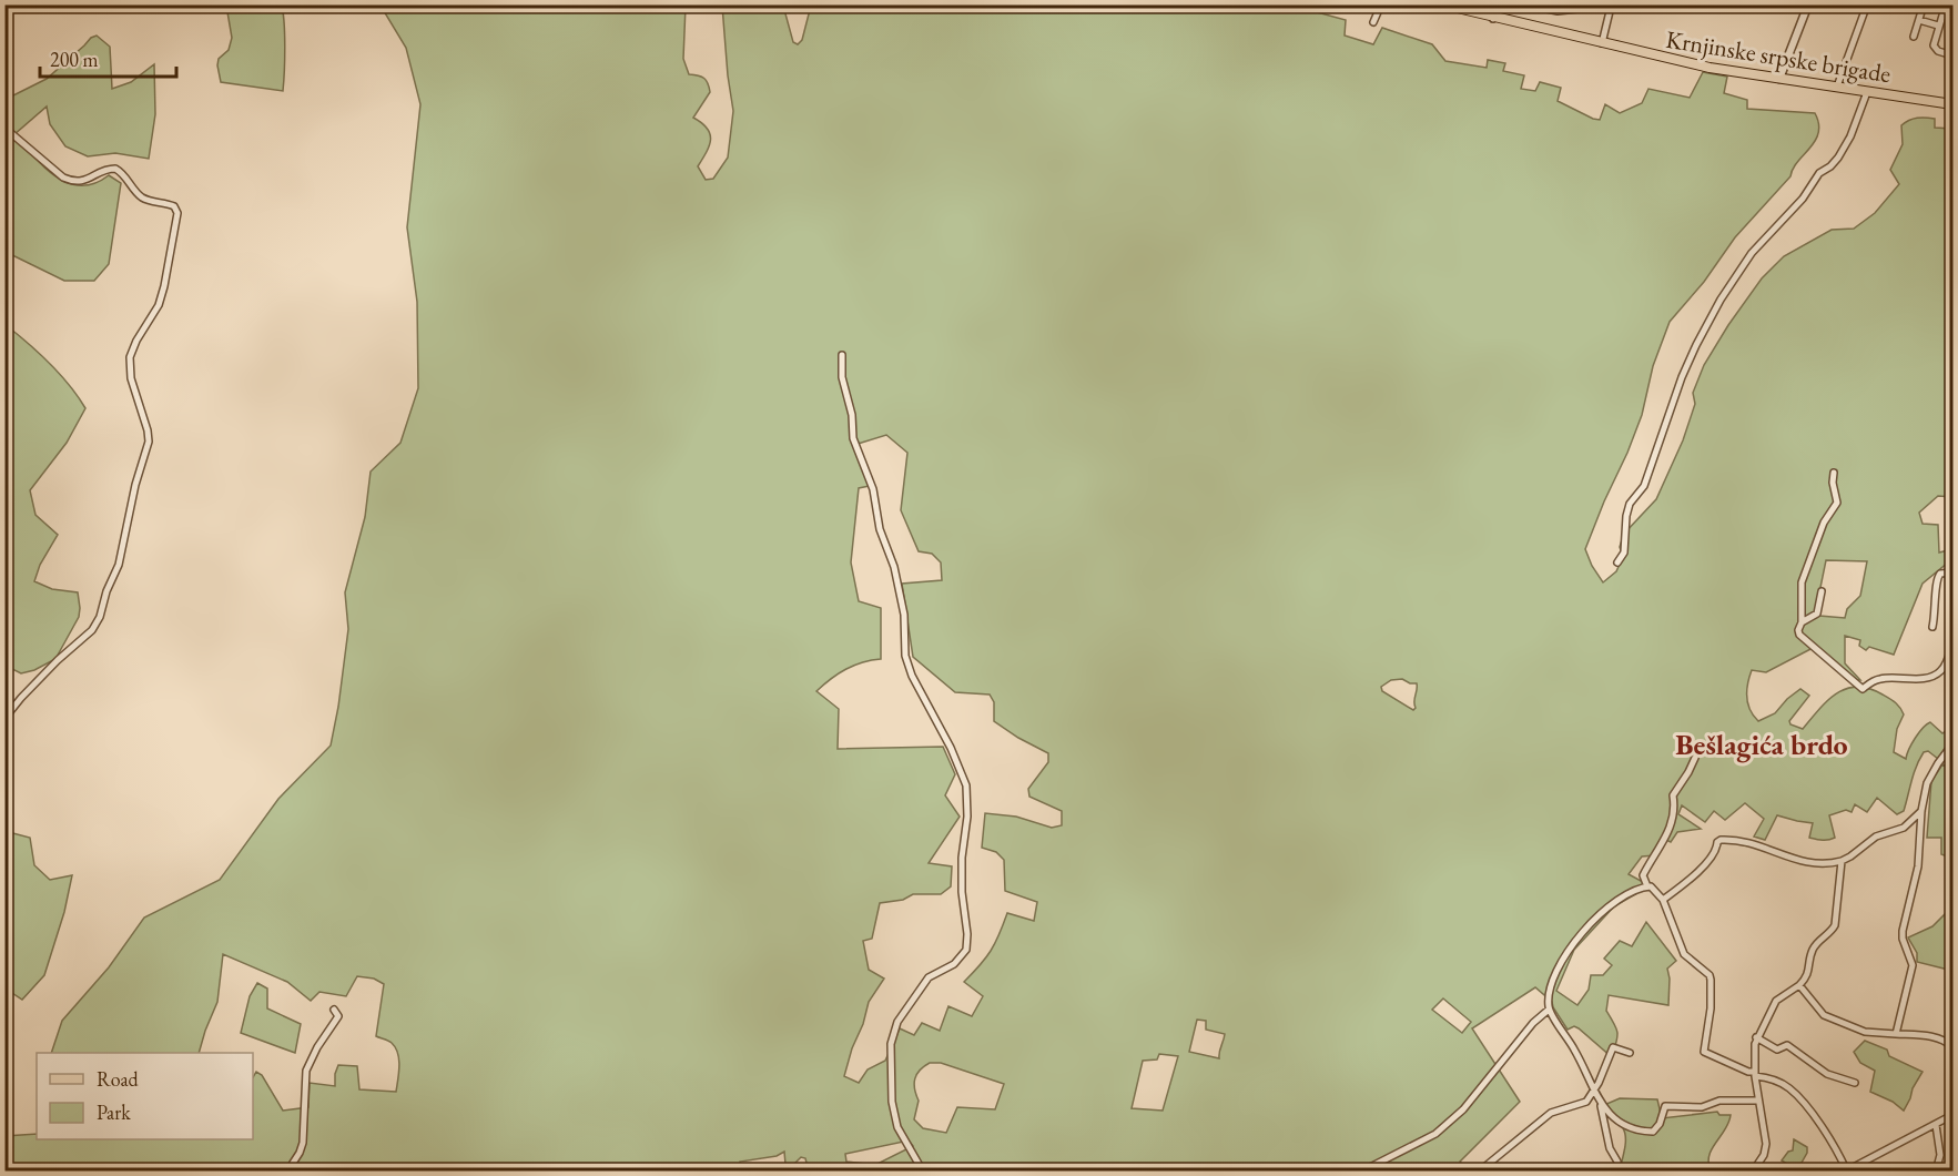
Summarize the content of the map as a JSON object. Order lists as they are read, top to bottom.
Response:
{
  "streets": {
    "main road": ["Krnjinske srpske brigade"]
  },
  "districts": ["Bešlagića brdo"],
  "legend": ["Road", "Park"],
  "scale_bar": "200 m"
}
